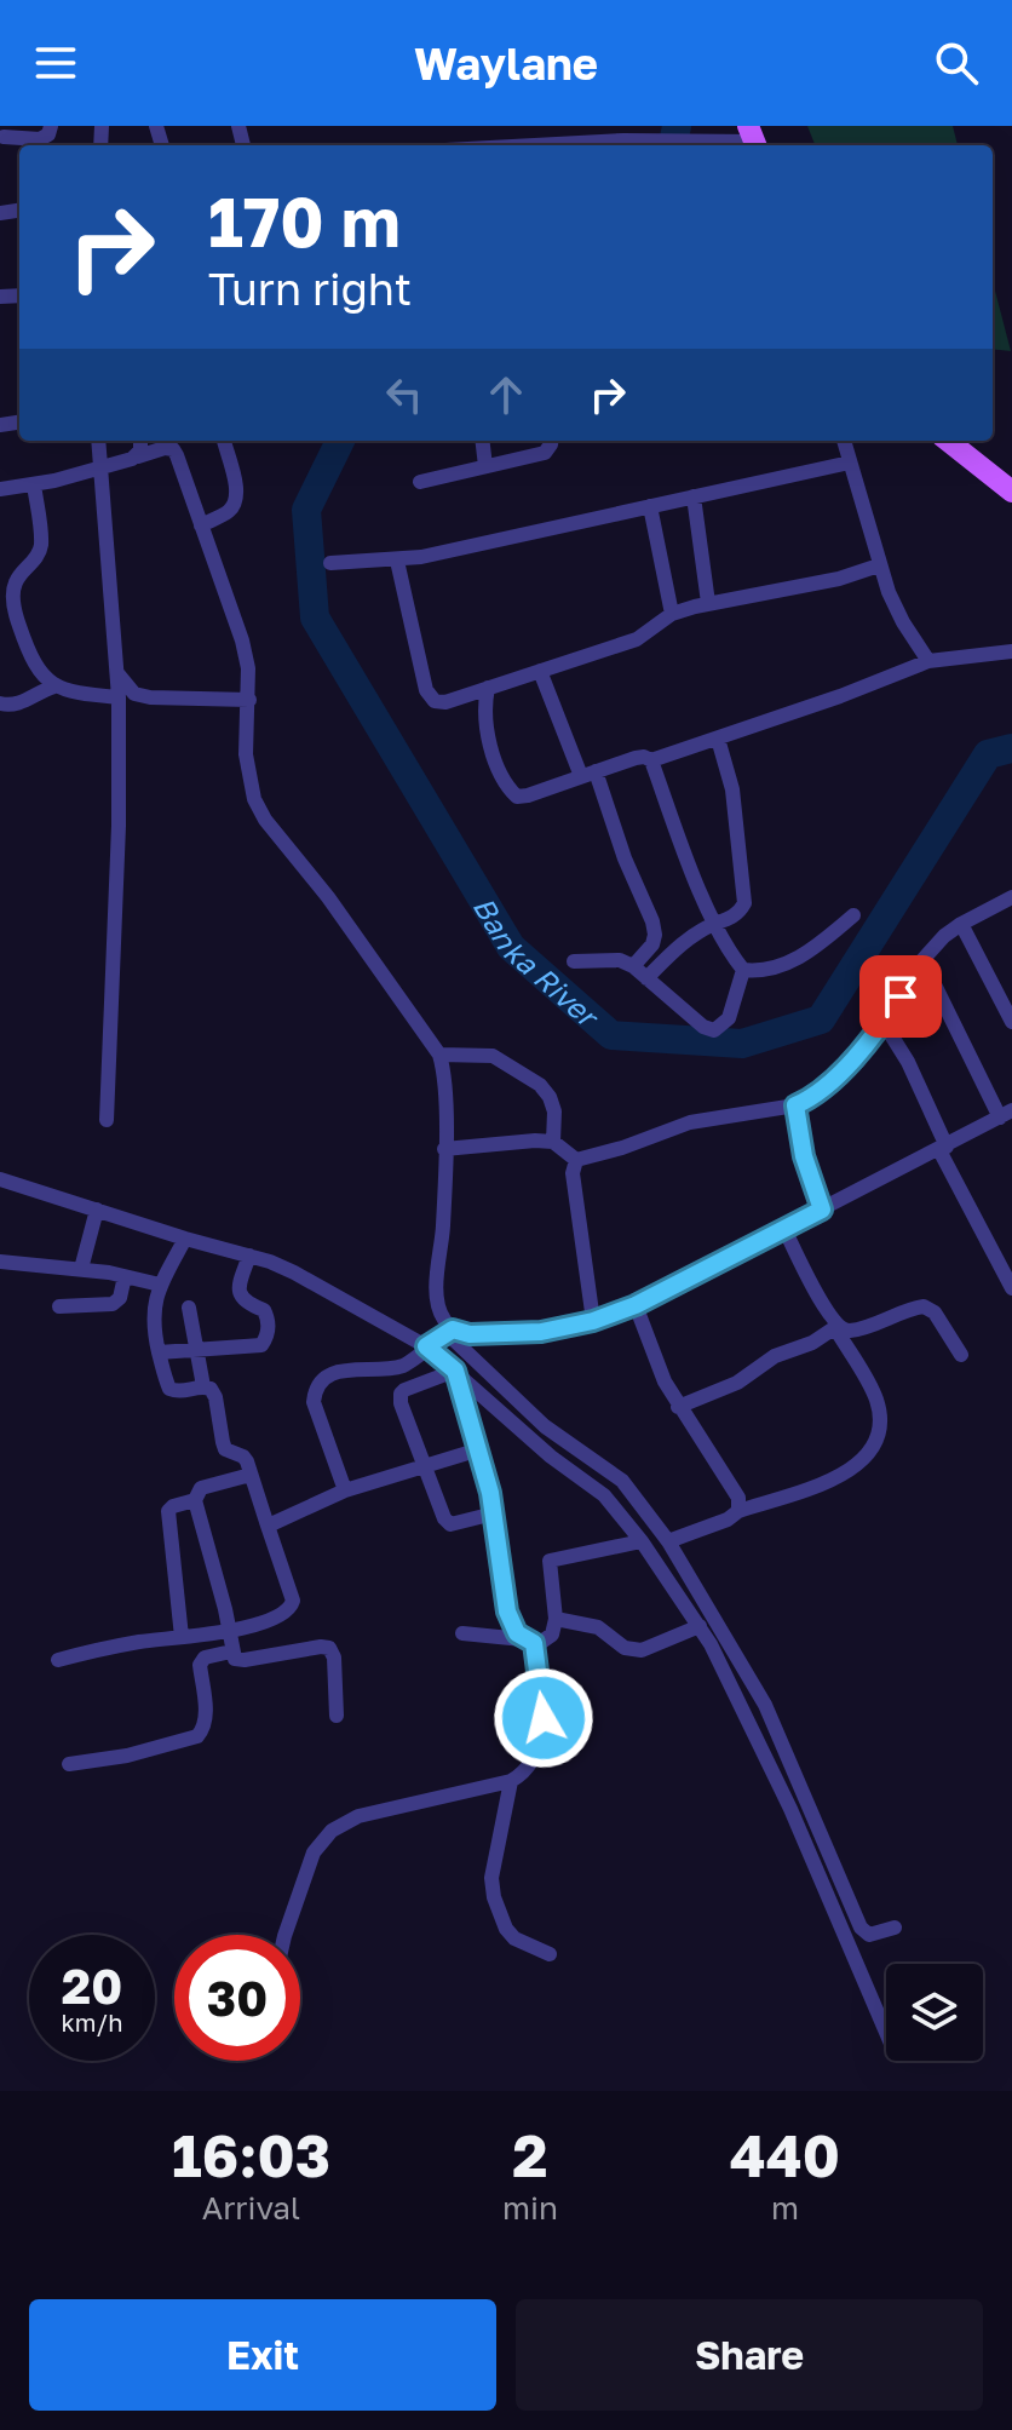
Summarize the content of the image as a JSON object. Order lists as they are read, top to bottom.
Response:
{
  "water": ["Banka River"],
  "page": {
    "header": "Waylane",
    "turn": ["170 m", "Turn right"],
    "speed": "20 km/h",
    "limit": "30",
    "eta": [
      "16:03",
      "Arrival",
      "2",
      "min",
      "440",
      "m"
    ],
    "buttons": ["Exit", "Share"]
  }
}
